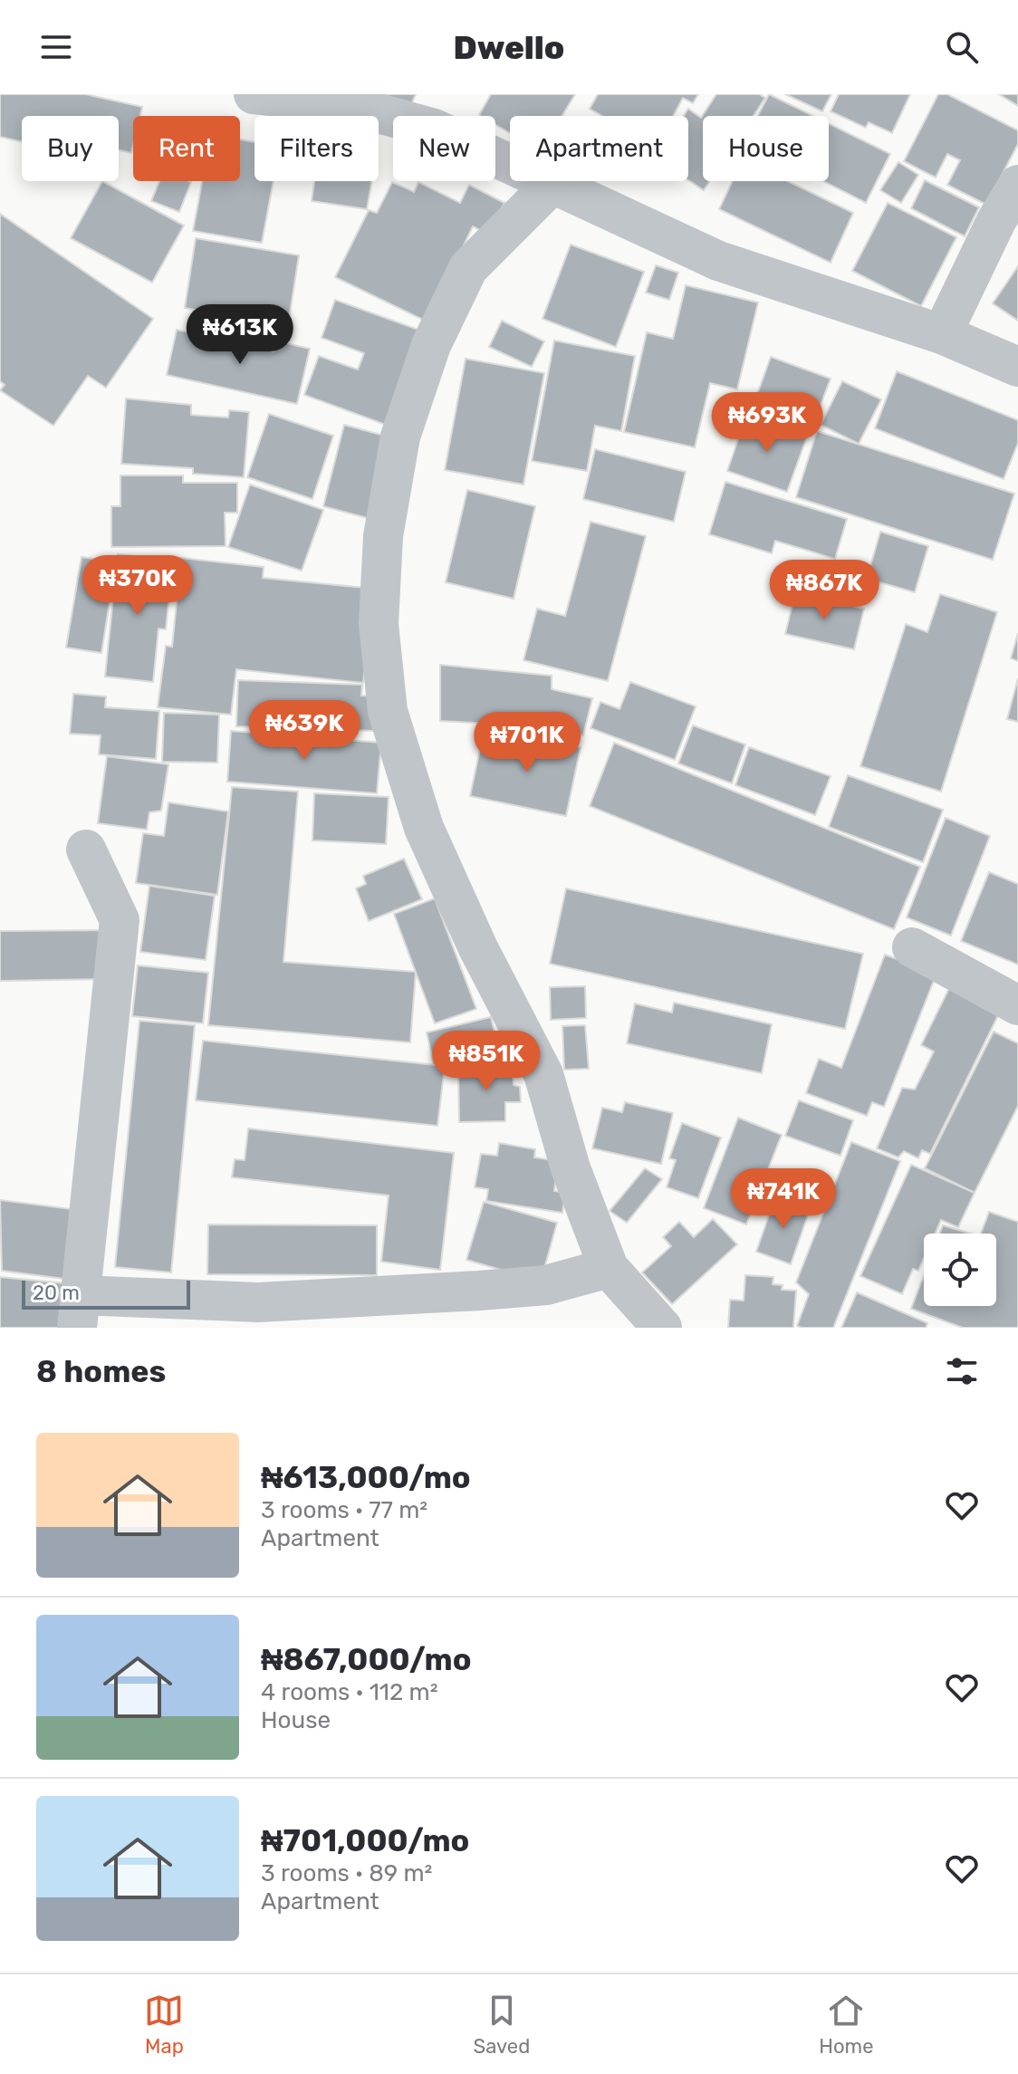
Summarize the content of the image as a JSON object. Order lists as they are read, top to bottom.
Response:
{
  "scale_bar": "20 m",
  "page": {
    "header": "Dwello",
    "chip": [
      "Buy",
      "Rent",
      "Filters",
      "New",
      "Apartment",
      "House"
    ],
    "price": [
      "₦613K",
      "₦693K",
      "₦370K",
      "₦867K",
      "₦639K",
      "₦701K",
      "₦851K",
      "₦741K"
    ],
    "scale": "20 m",
    "heading": "8 homes",
    "list": [
      {
        "name": "₦613,000/mo",
        "note": "3 rooms · 77 m² · Apartment"
      },
      {
        "name": "₦867,000/mo",
        "note": "4 rooms · 112 m² · House"
      },
      {
        "name": "₦701,000/mo",
        "note": "3 rooms · 89 m² · Apartment"
      }
    ],
    "tabs": ["Map", "Saved", "Home"]
  }
}
